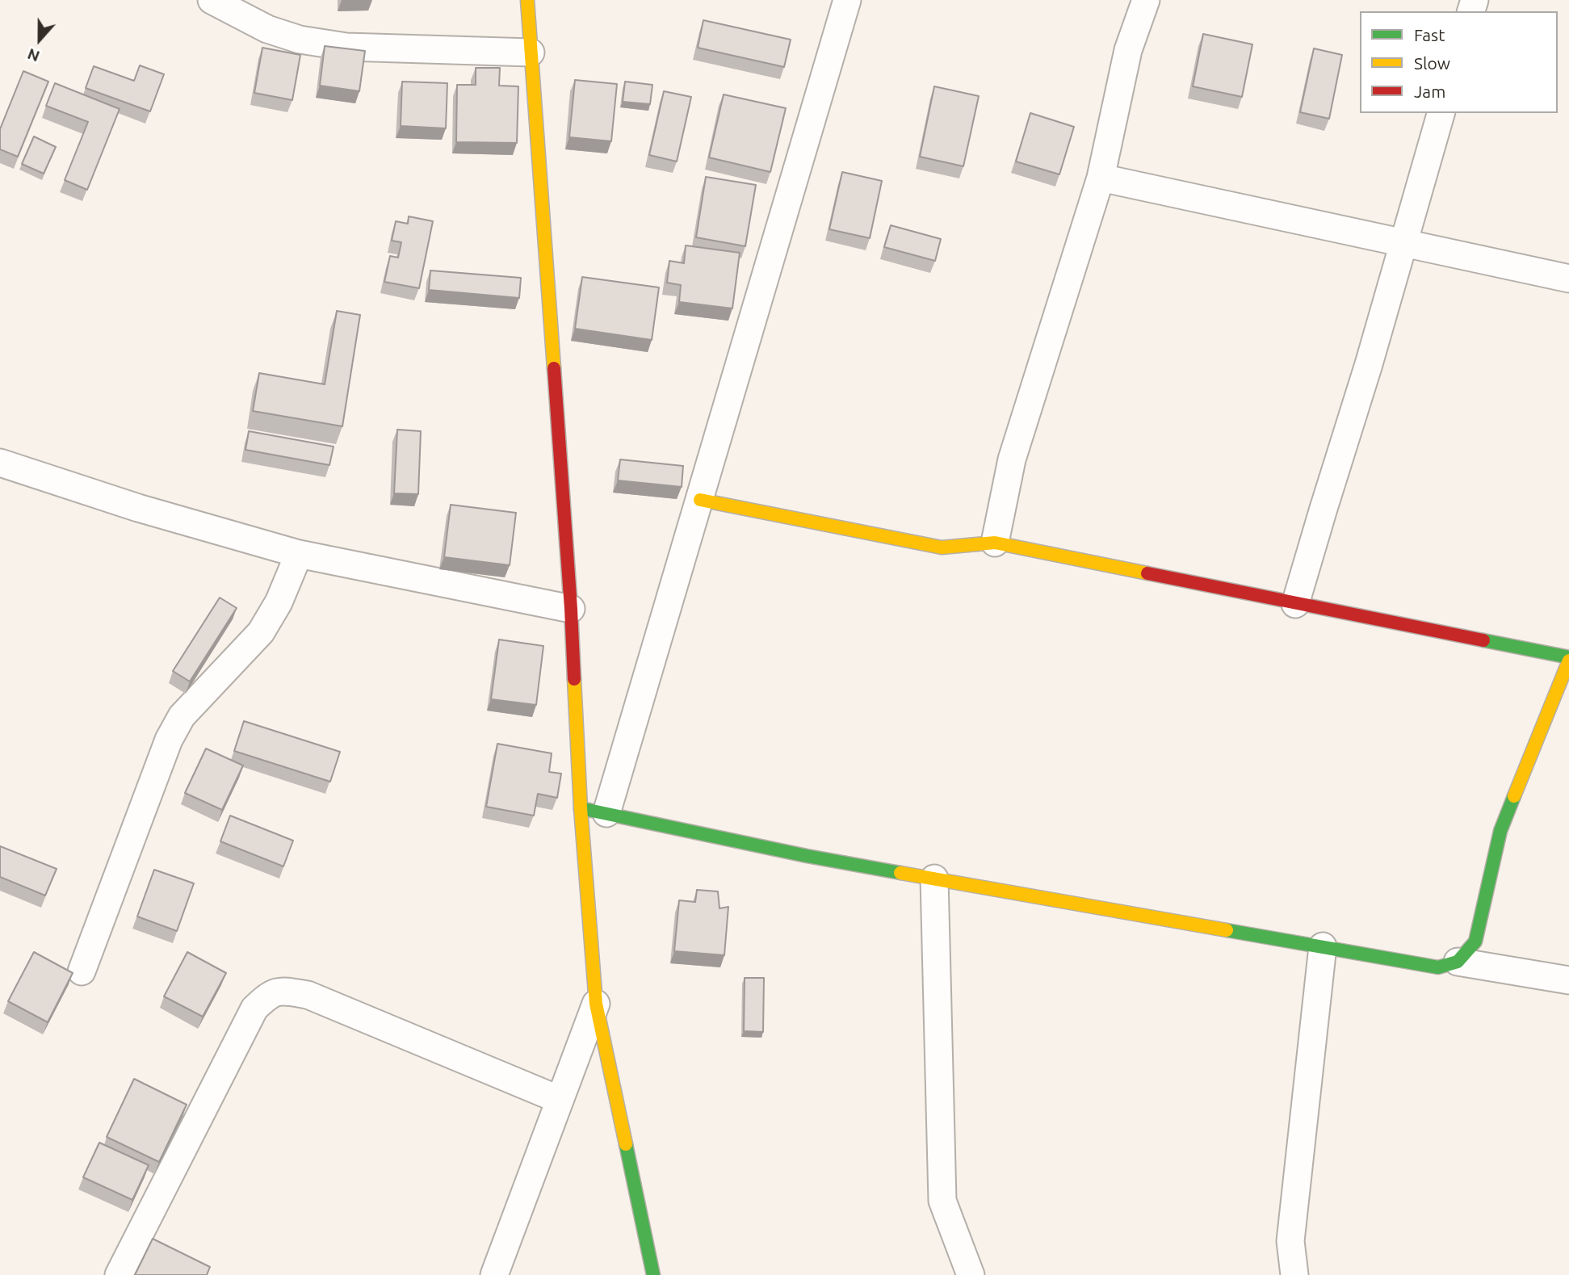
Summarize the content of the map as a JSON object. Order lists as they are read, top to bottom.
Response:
{
  "legend": ["Fast", "Slow", "Jam"],
  "north": "bottom"
}
